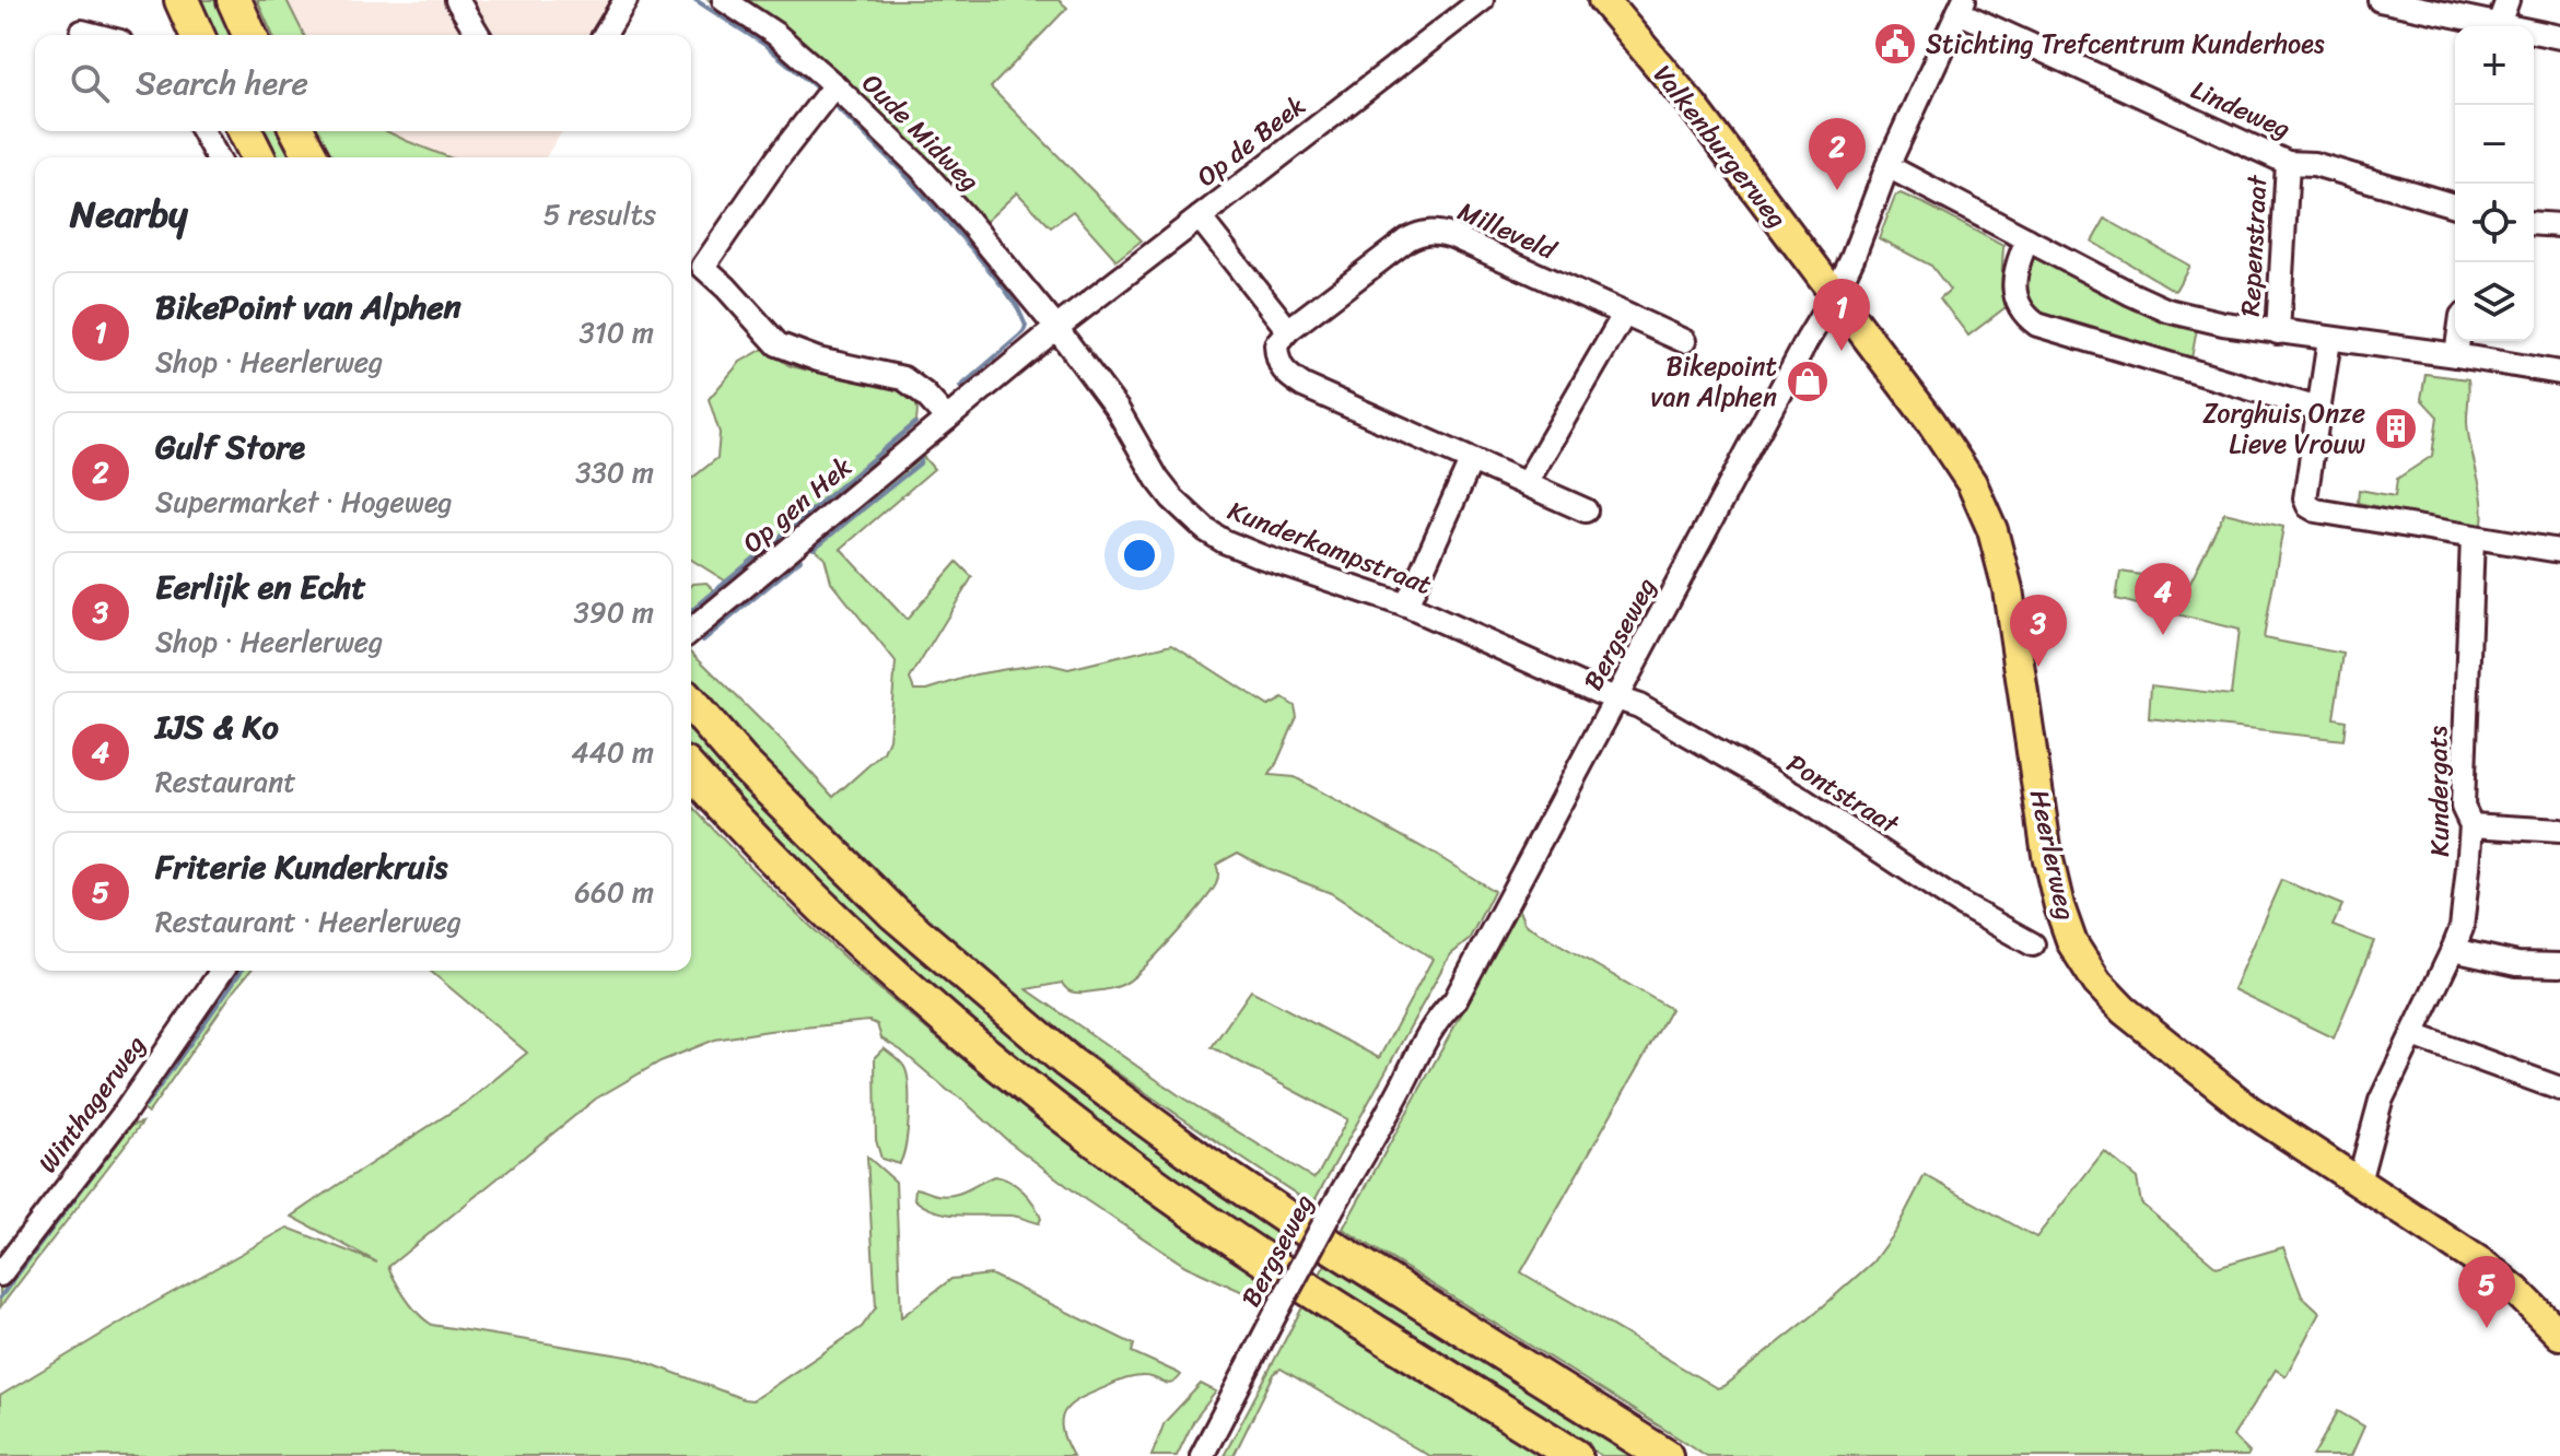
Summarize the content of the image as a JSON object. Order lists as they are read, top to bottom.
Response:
{
  "streets": {
    "main road": ["Valkenburgerweg", "Heerlerweg"],
    "street": [
      "Lindeweg",
      "Oude Midweg",
      "Op de Beek",
      "Milleveld",
      "Repenstraat",
      "Op gen Hek",
      "Kunderkampstraat",
      "Bergseweg",
      "Kundergats",
      "Pontstraat",
      "Winthagerweg"
    ]
  },
  "crossings": [
    ["Lindeweg", "Repenstraat"],
    ["Lindeweg", "Bergseweg"],
    ["Oude Midweg", "Op de Beek"],
    ["Oude Midweg", "Op gen Hek"],
    ["Oude Midweg", "Kunderkampstraat"],
    ["Op de Beek", "Op gen Hek"],
    ["Op de Beek", "Kunderkampstraat"],
    ["Valkenburgerweg", "Bergseweg"],
    ["Valkenburgerweg", "Heerlerweg"],
    ["Op gen Hek", "Kunderkampstraat"],
    ["Kunderkampstraat", "Bergseweg"],
    ["Kunderkampstraat", "Pontstraat"],
    ["Bergseweg", "Pontstraat"],
    ["Bergseweg", "Heerlerweg"],
    ["Kundergats", "Heerlerweg"]
  ],
  "places": {
    "public building": ["Stichting Trefcentrum Kunderhoes"],
    "shop": ["Bikepoint van Alphen"],
    "building": ["Zorghuis Onze Lieve Vrouw"]
  },
  "page": {
    "map_buttons": ["+", "−"],
    "search": "Search here",
    "pins": [
      "2",
      "1",
      "4",
      "3",
      "5"
    ],
    "heading": ["Nearby", "5 results"],
    "list": [
      {
        "mark": "1",
        "name": "BikePoint van Alphen",
        "note": "Shop · Heerlerweg",
        "value": "310 m"
      },
      {
        "mark": "2",
        "name": "Gulf Store",
        "note": "Supermarket · Hogeweg",
        "value": "330 m"
      },
      {
        "mark": "3",
        "name": "Eerlijk en Echt",
        "note": "Shop · Heerlerweg",
        "value": "390 m"
      },
      {
        "mark": "4",
        "name": "IJS & Ko",
        "note": "Restaurant",
        "value": "440 m"
      },
      {
        "mark": "5",
        "name": "Friterie Kunderkruis",
        "note": "Restaurant · Heerlerweg",
        "value": "660 m"
      }
    ]
  }
}
